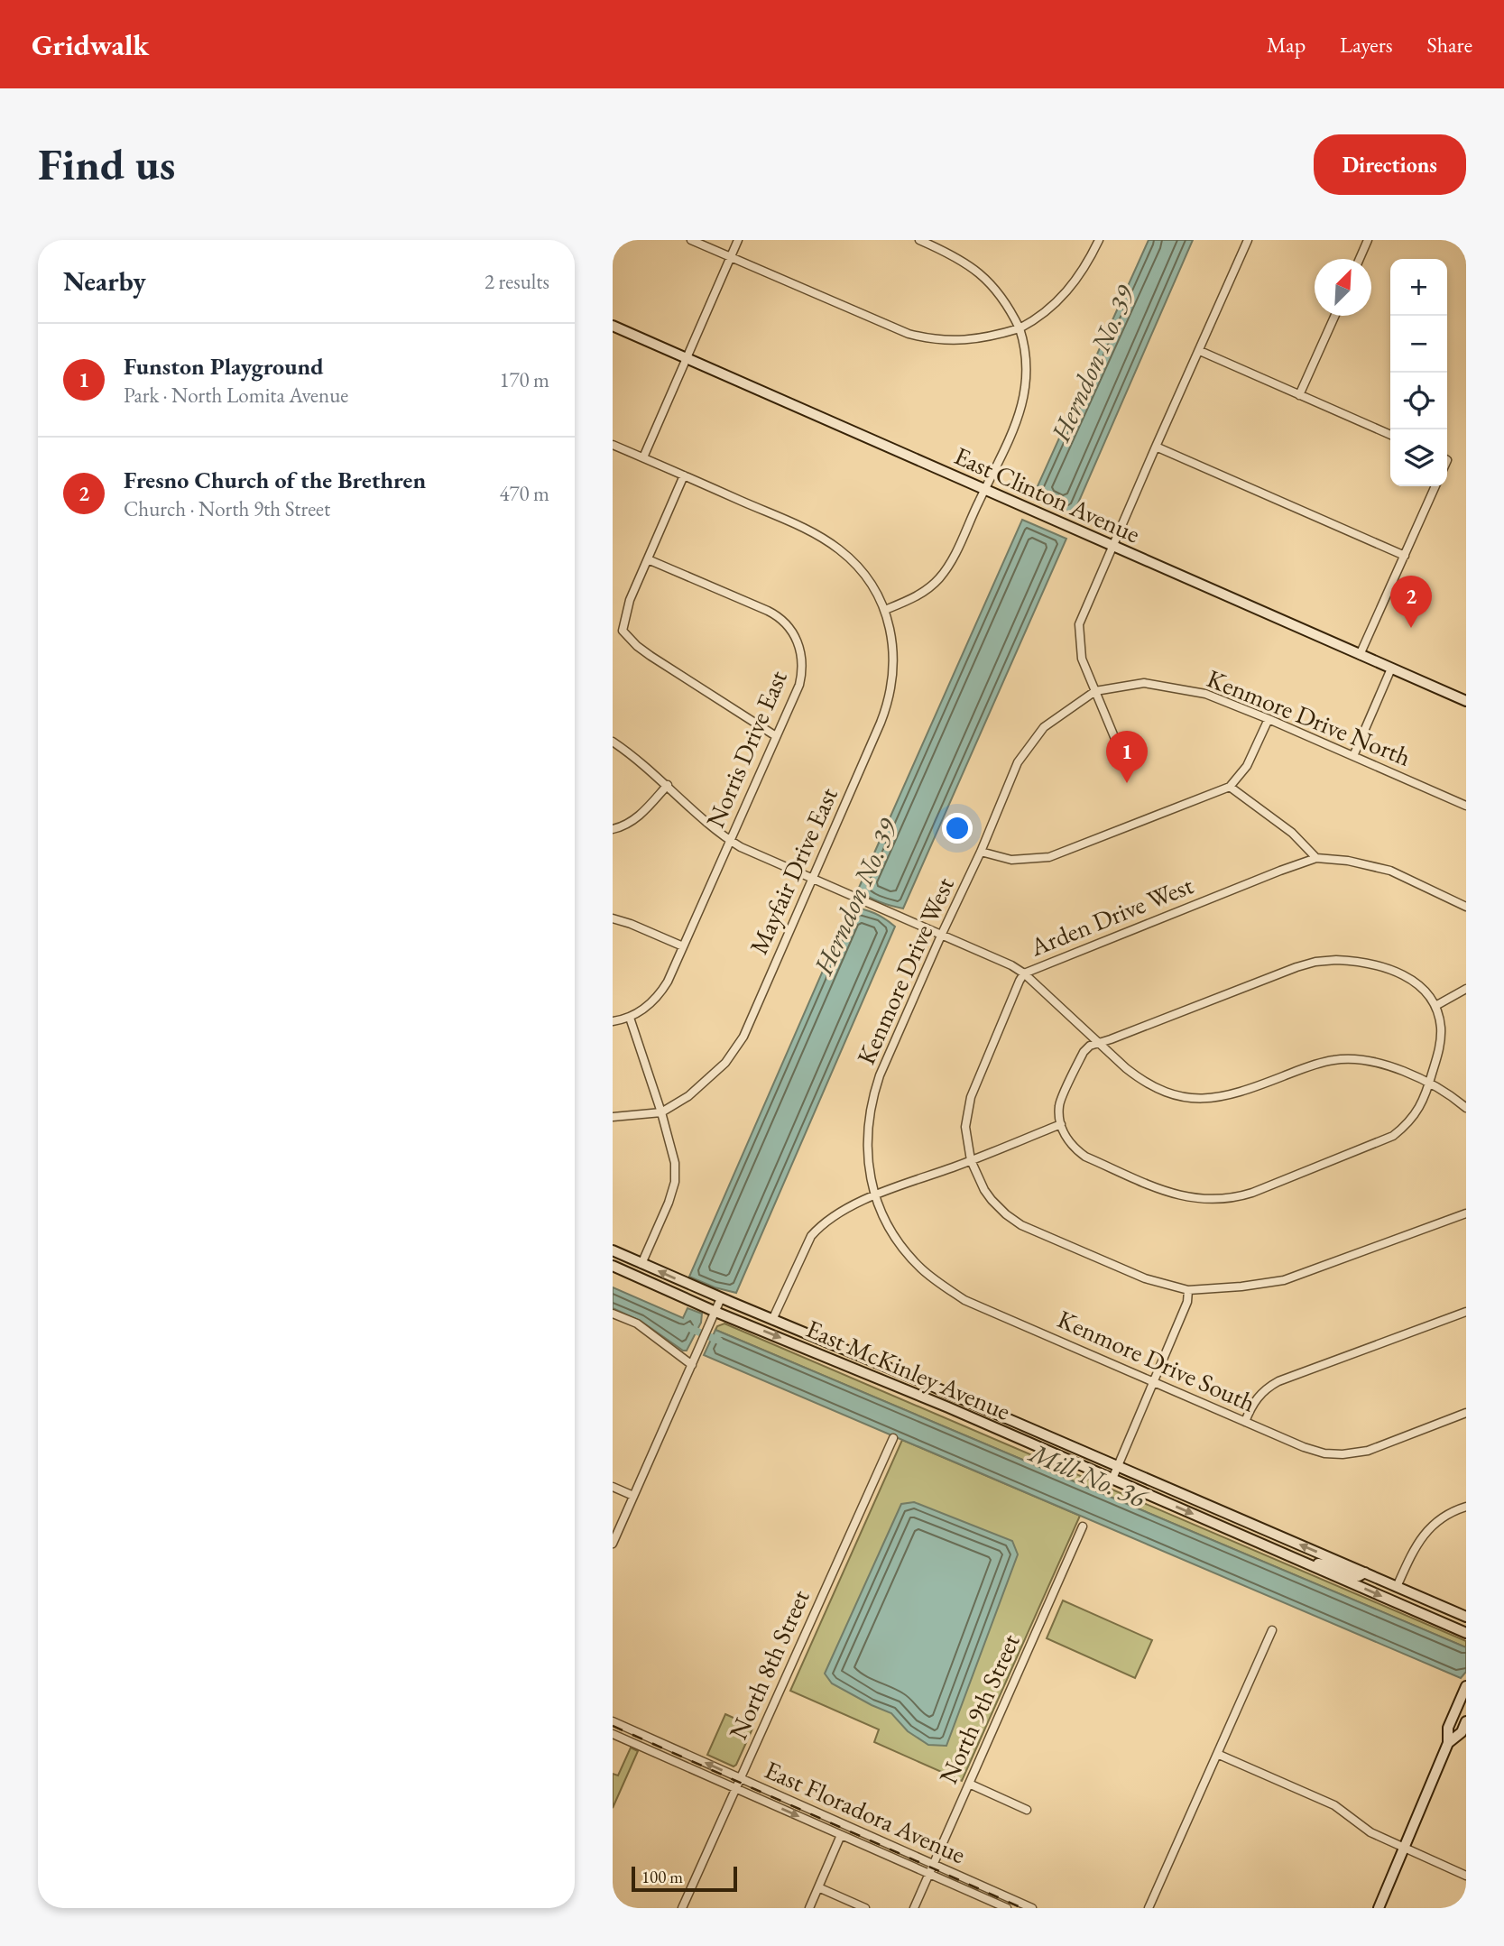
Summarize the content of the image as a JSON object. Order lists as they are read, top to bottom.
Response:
{
  "streets": {
    "main road": ["East Clinton Avenue", "East McKinley Avenue"],
    "street": [
      "Kenmore Drive North",
      "Norris Drive East",
      "Mayfair Drive East",
      "Arden Drive West",
      "Kenmore Drive West",
      "Kenmore Drive South",
      "North 8th Street",
      "North 9th Street",
      "East Floradora Avenue"
    ]
  },
  "crossings": [
    ["Kenmore Drive North", "Kenmore Drive West"],
    ["Kenmore Drive West", "Kenmore Drive South"],
    ["North 8th Street", "East Floradora Avenue"],
    ["North 9th Street", "East Floradora Avenue"]
  ],
  "water": ["Herndon No. 39", "Mill No. 36"],
  "scale_bar": "100 m",
  "north": "top right",
  "page": {
    "header": "Gridwalk",
    "nav": ["Map", "Layers", "Share"],
    "buttons": "Directions",
    "title": "Find us",
    "heading": ["Nearby", "2 results"],
    "map_buttons": ["+", "−"],
    "list": [
      {
        "mark": "1",
        "name": "Funston Playground",
        "note": "Park · North Lomita Avenue",
        "value": "170 m"
      },
      {
        "mark": "2",
        "name": "Fresno Church of the Brethren",
        "note": "Church · North 9th Street",
        "value": "470 m"
      }
    ],
    "pins": ["2", "1"],
    "scale": "100 m"
  }
}
